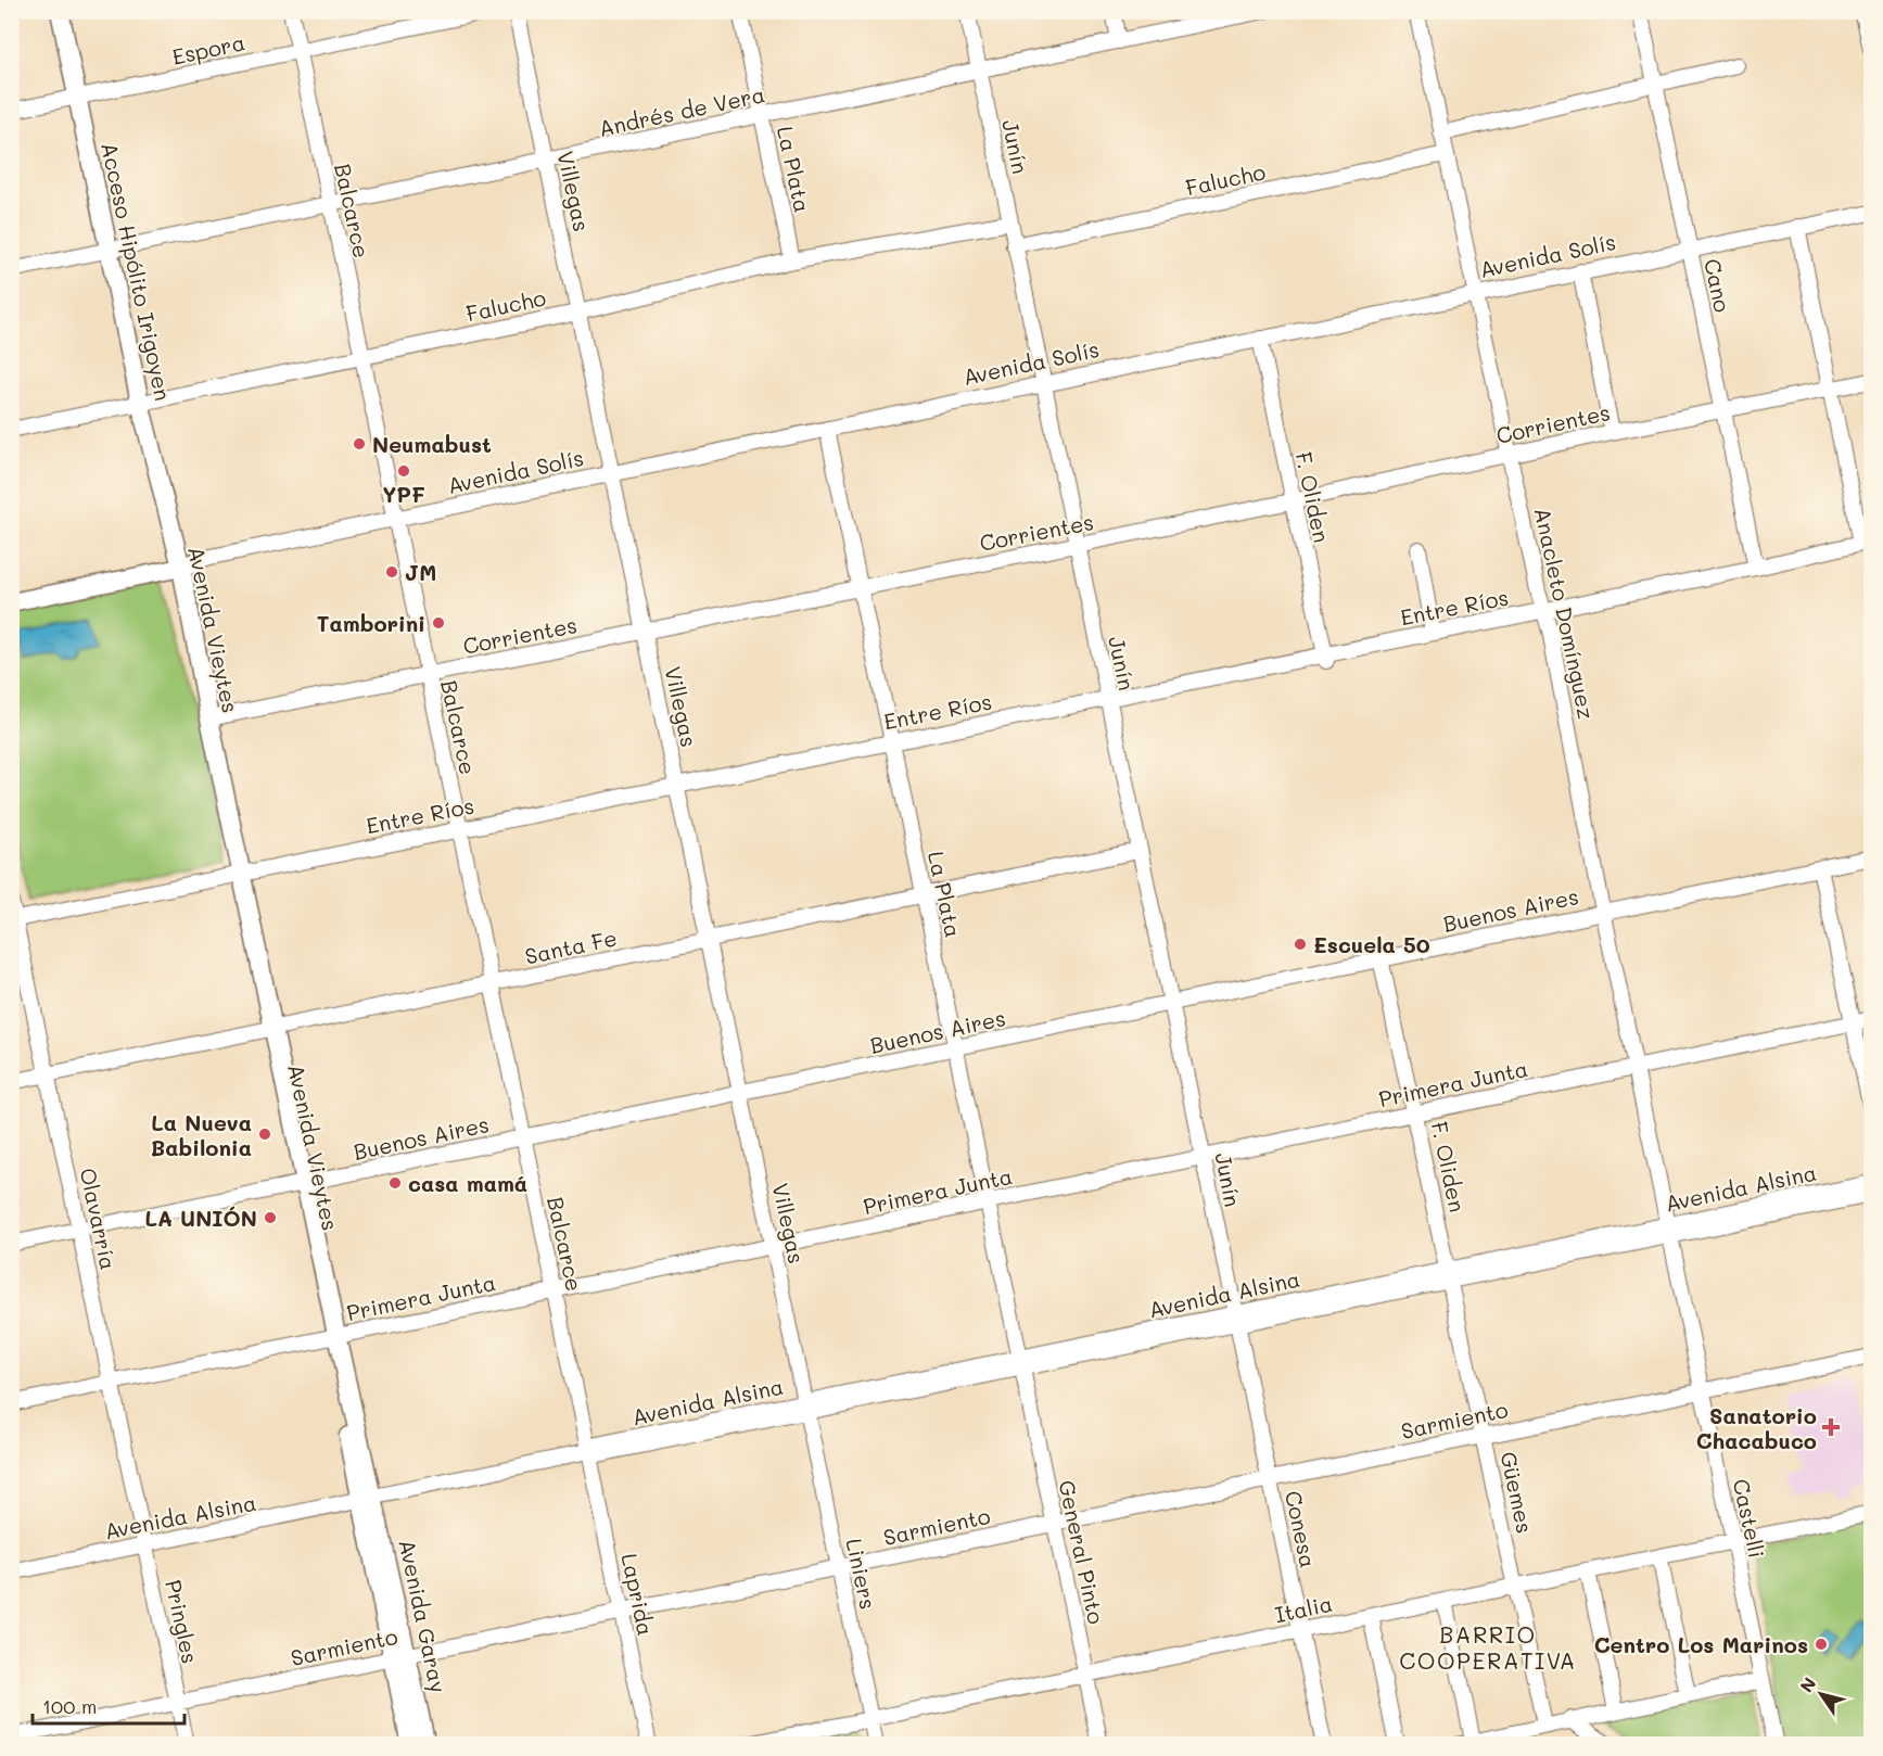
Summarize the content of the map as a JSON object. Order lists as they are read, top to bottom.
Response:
{
  "streets": {
    "main road": [
      "Avenida Solís",
      "Acceso Hipólito Irigoyen",
      "Avenida Vieytes",
      "Avenida Garay"
    ],
    "street": [
      "Espora",
      "Andrés de Vera",
      "Junín",
      "La Plata",
      "Falucho",
      "Villegas",
      "Balcarce",
      "Cano",
      "Corrientes",
      "F. Oliden",
      "Entre Ríos",
      "Anacleto Domínguez",
      "Buenos Aires",
      "Santa Fe",
      "Primera Junta",
      "Avenida Alsina",
      "Olavarría",
      "Sarmiento",
      "Güemes",
      "Castelli",
      "Conesa",
      "General Pinto",
      "Liniers",
      "Laprida",
      "Italia",
      "Pringles"
    ]
  },
  "crossings": [
    ["Espora", "Balcarce"],
    ["Espora", "Acceso Hipólito Irigoyen"],
    ["Andrés de Vera", "Junín"],
    ["Andrés de Vera", "La Plata"],
    ["Andrés de Vera", "Villegas"],
    ["Andrés de Vera", "Balcarce"],
    ["Andrés de Vera", "Acceso Hipólito Irigoyen"],
    ["Junín", "Falucho"],
    ["Junín", "Avenida Solís"],
    ["Junín", "Corrientes"],
    ["Junín", "Entre Ríos"],
    ["Junín", "Buenos Aires"],
    ["Junín", "Santa Fe"],
    ["Junín", "Primera Junta"],
    ["Junín", "Avenida Alsina"],
    ["Junín", "Conesa"],
    ["La Plata", "Falucho"],
    ["La Plata", "Avenida Solís"],
    ["La Plata", "Corrientes"],
    ["La Plata", "Entre Ríos"],
    ["La Plata", "Buenos Aires"],
    ["La Plata", "Santa Fe"],
    ["La Plata", "Primera Junta"],
    ["La Plata", "Avenida Alsina"],
    ["La Plata", "General Pinto"],
    ["Falucho", "Villegas"],
    ["Falucho", "Balcarce"],
    ["Falucho", "Acceso Hipólito Irigoyen"],
    ["Falucho", "Anacleto Domínguez"],
    ["Villegas", "Avenida Solís"],
    ["Villegas", "Corrientes"],
    ["Villegas", "Entre Ríos"],
    ["Villegas", "Buenos Aires"],
    ["Villegas", "Santa Fe"],
    ["Villegas", "Primera Junta"],
    ["Villegas", "Avenida Alsina"],
    ["Villegas", "Liniers"],
    ["Balcarce", "Avenida Solís"],
    ["Balcarce", "Corrientes"],
    ["Balcarce", "Entre Ríos"],
    ["Balcarce", "Buenos Aires"],
    ["Balcarce", "Santa Fe"],
    ["Balcarce", "Primera Junta"],
    ["Balcarce", "Avenida Alsina"],
    ["Balcarce", "Laprida"],
    ["Avenida Solís", "Cano"],
    ["Avenida Solís", "F. Oliden"],
    ["Avenida Solís", "Anacleto Domínguez"],
    ["Avenida Solís", "Avenida Vieytes"],
    ["Acceso Hipólito Irigoyen", "Avenida Vieytes"],
    ["Cano", "Corrientes"],
    ["Cano", "Entre Ríos"],
    ["Corrientes", "F. Oliden"],
    ["Corrientes", "Anacleto Domínguez"],
    ["Corrientes", "Avenida Vieytes"],
    ["F. Oliden", "Entre Ríos"],
    ["F. Oliden", "Buenos Aires"],
    ["F. Oliden", "Primera Junta"],
    ["F. Oliden", "Avenida Alsina"],
    ["F. Oliden", "Güemes"],
    ["Entre Ríos", "Anacleto Domínguez"],
    ["Entre Ríos", "Avenida Vieytes"],
    ["Entre Ríos", "Olavarría"],
    ["Anacleto Domínguez", "Buenos Aires"],
    ["Anacleto Domínguez", "Primera Junta"],
    ["Anacleto Domínguez", "Avenida Alsina"],
    ["Anacleto Domínguez", "Castelli"],
    ["Avenida Vieytes", "Buenos Aires"],
    ["Avenida Vieytes", "Santa Fe"],
    ["Avenida Vieytes", "Primera Junta"],
    ["Avenida Vieytes", "Avenida Alsina"],
    ["Avenida Vieytes", "Avenida Garay"],
    ["Buenos Aires", "Olavarría"],
    ["Santa Fe", "Olavarría"],
    ["Primera Junta", "Olavarría"],
    ["Avenida Alsina", "Olavarría"],
    ["Avenida Alsina", "Güemes"],
    ["Avenida Alsina", "Castelli"],
    ["Avenida Alsina", "Conesa"],
    ["Avenida Alsina", "General Pinto"],
    ["Avenida Alsina", "Liniers"],
    ["Avenida Alsina", "Laprida"],
    ["Avenida Alsina", "Avenida Garay"],
    ["Avenida Alsina", "Pringles"],
    ["Olavarría", "Pringles"],
    ["Sarmiento", "Güemes"],
    ["Sarmiento", "Castelli"],
    ["Sarmiento", "Conesa"],
    ["Sarmiento", "General Pinto"],
    ["Sarmiento", "Liniers"],
    ["Sarmiento", "Laprida"],
    ["Sarmiento", "Avenida Garay"],
    ["Sarmiento", "Pringles"],
    ["Güemes", "Italia"],
    ["Castelli", "Italia"],
    ["Conesa", "Italia"],
    ["General Pinto", "Italia"],
    ["Liniers", "Italia"]
  ],
  "districts": ["BARRIO COOPERATIVA"],
  "places": {
    "other": [
      "Neumabust",
      "YPF",
      "JM",
      "Tamborini",
      "Escuela 50",
      "La Nueva Babilonia",
      "casa mamá",
      "LA UNIÓN",
      "Centro Los Marinos"
    ],
    "health": ["Sanatorio Chacabuco"]
  },
  "scale_bar": "100 m",
  "north": "top left"
}
